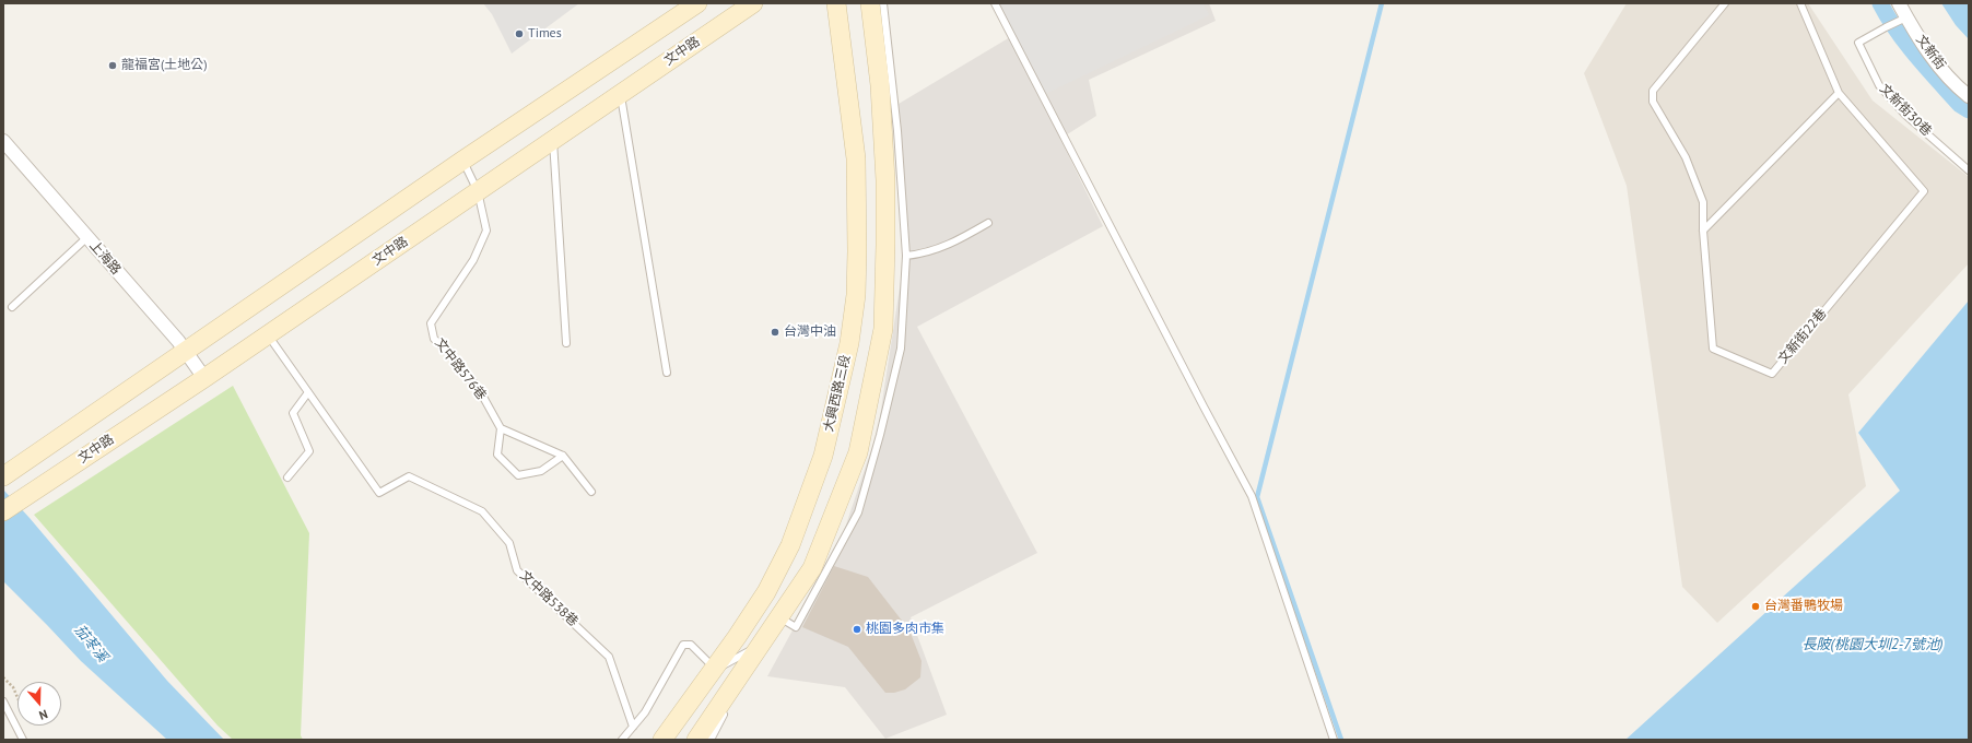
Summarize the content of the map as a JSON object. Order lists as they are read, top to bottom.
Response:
{
  "streets": {
    "street": [
      "文中路",
      "文新街",
      "上海路",
      "大興西路三段"
    ],
    "lane": [
      "文新街30巷",
      "文新街22巷",
      "文中路576巷",
      "文中路538巷"
    ]
  },
  "crossings": [
    ["文中路", "上海路"],
    ["文中路", "文中路576巷"],
    ["文中路", "文中路538巷"],
    ["文新街", "文新街30巷"]
  ],
  "water": ["茄苳溪", "長陂(桃園大圳2-7號池)"],
  "places": [
    "Times",
    "龍福宮(土地公)",
    "台灣中油",
    "台灣番鴨牧場",
    "桃園多肉市集"
  ],
  "north": "bottom"
}
